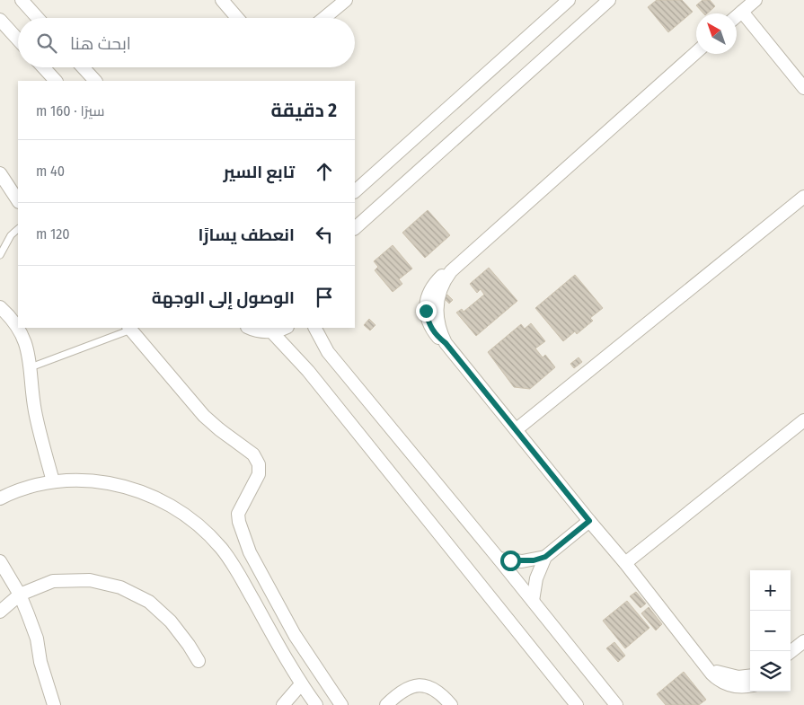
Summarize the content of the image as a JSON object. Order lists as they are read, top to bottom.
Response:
{
  "north": "top left",
  "page": {
    "search": "ابحث هنا",
    "heading": ["2 دقيقة", "سيرًا · 160 m"],
    "list": [
      ["تابع السير", "40 m"],
      ["انعطف يسارًا", "120 m"],
      "الوصول إلى الوجهة"
    ],
    "map_buttons": ["+", "−"]
  }
}
